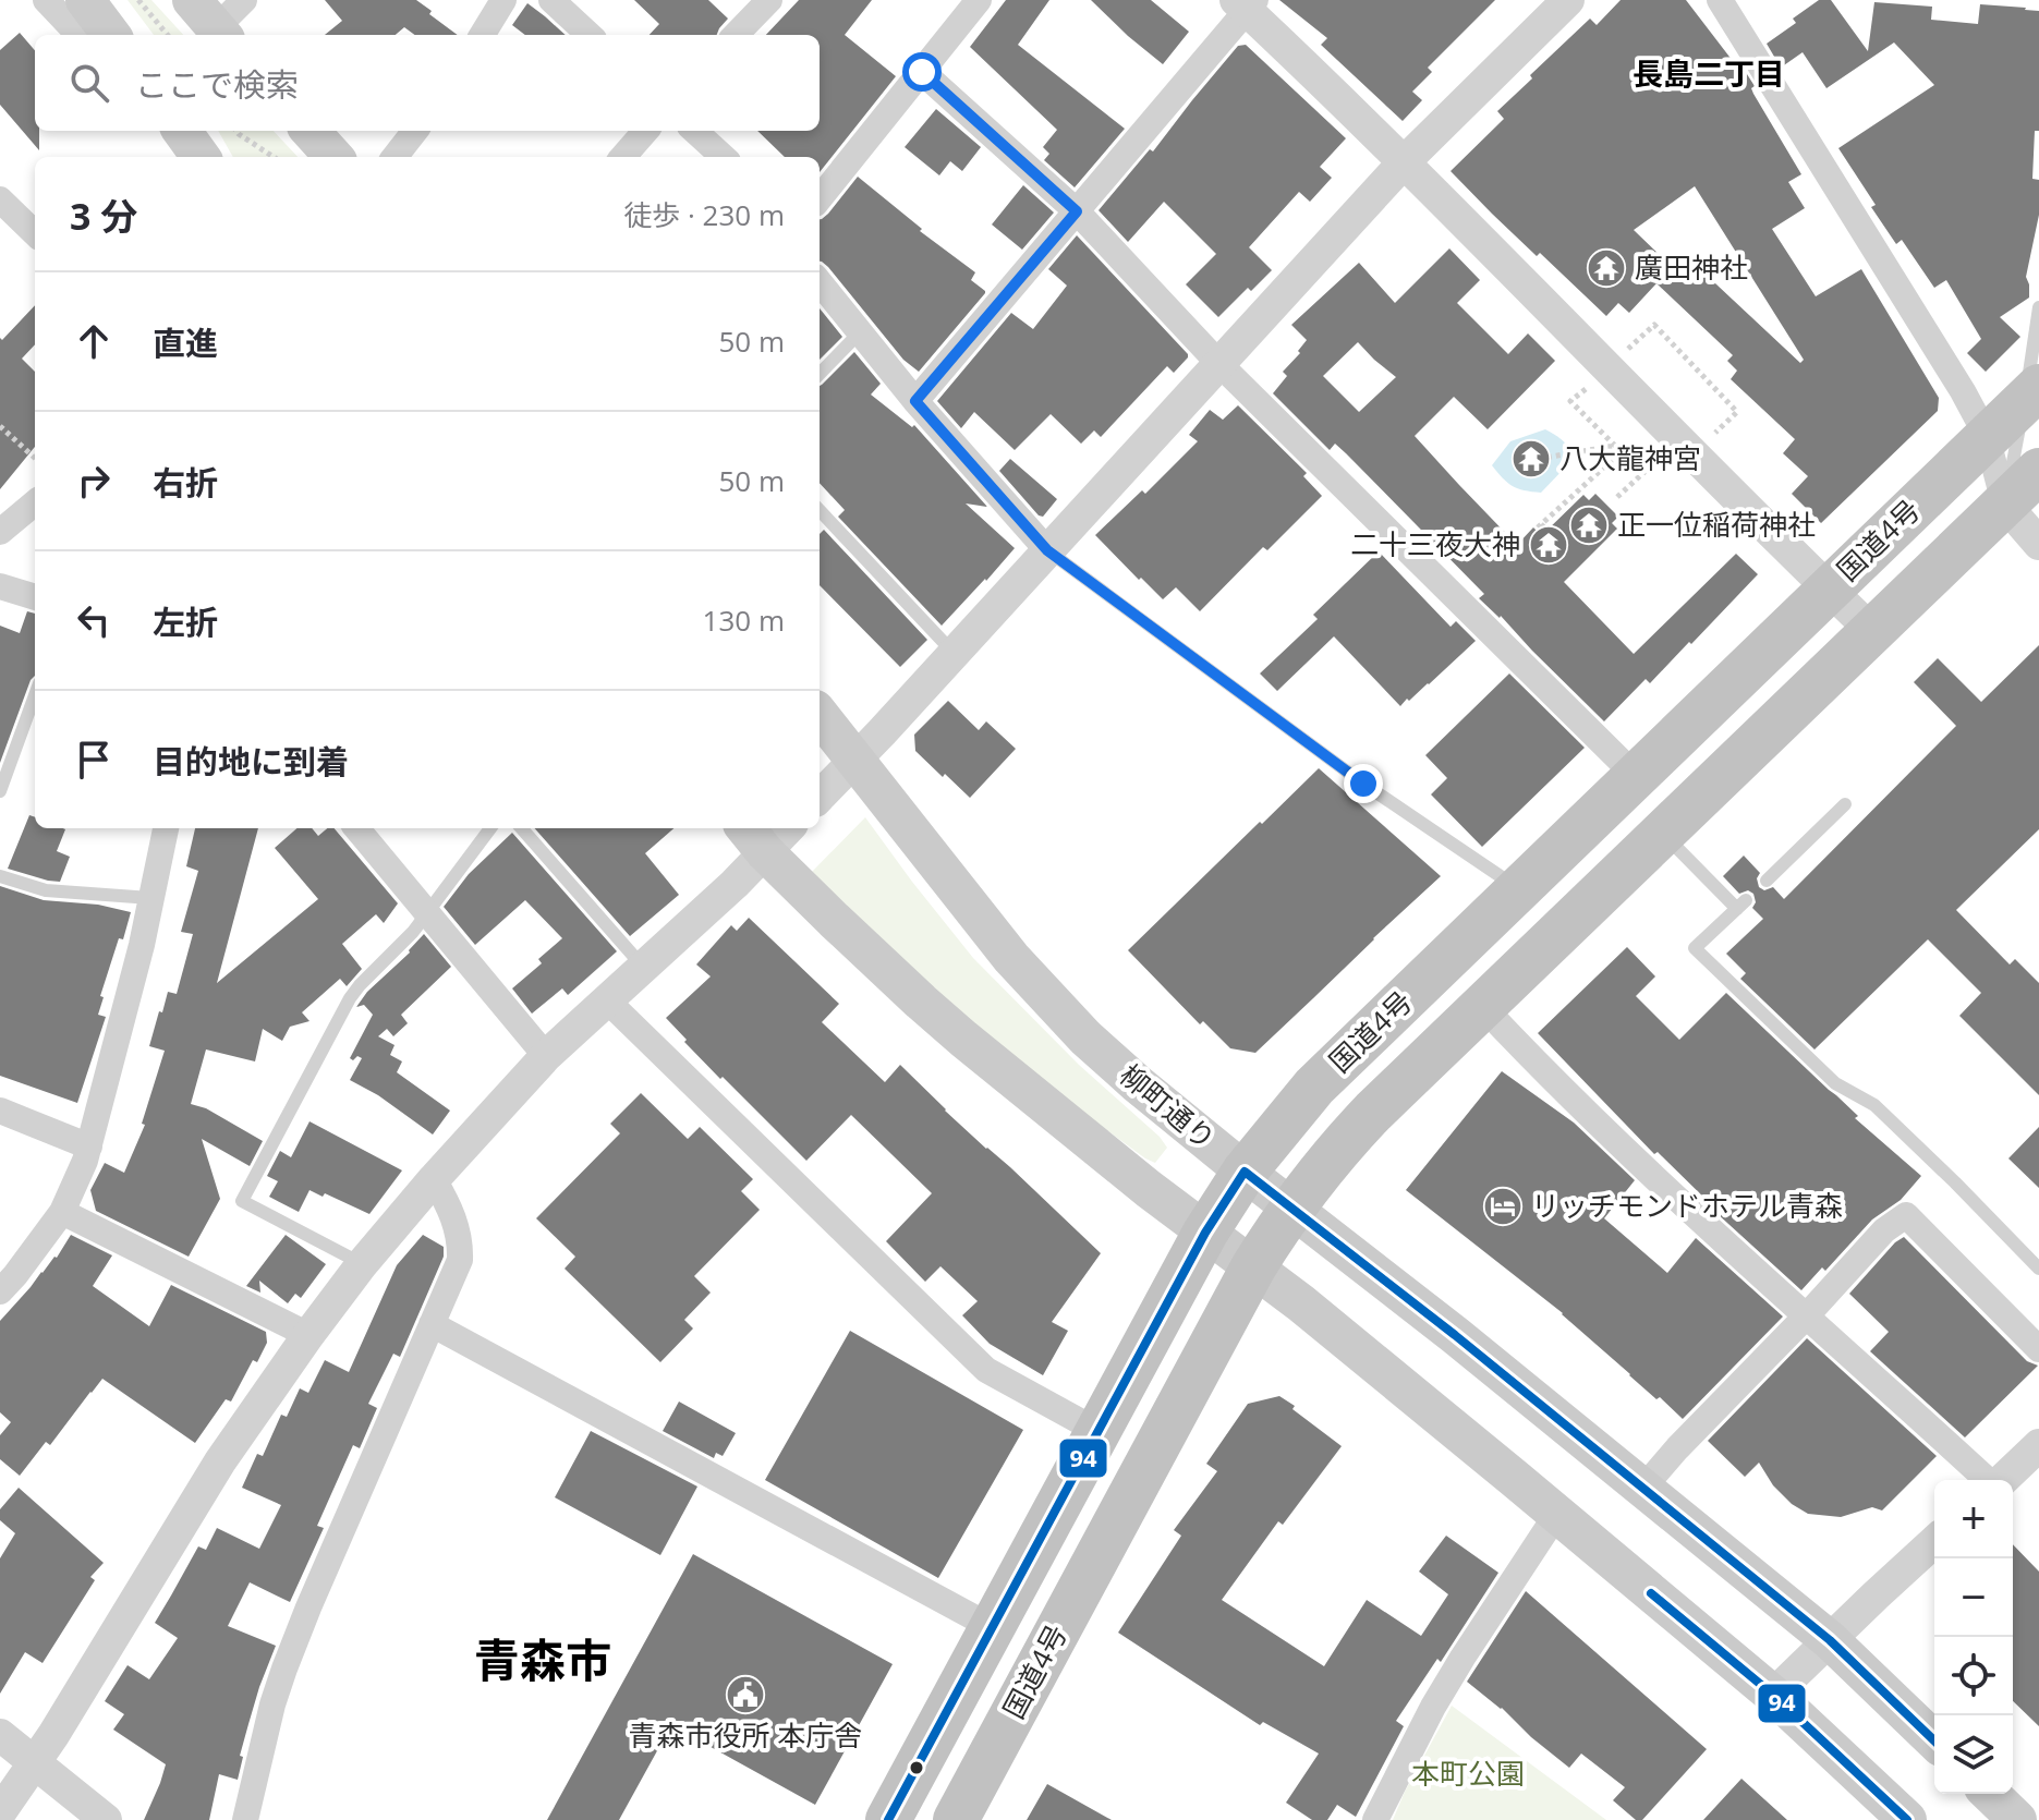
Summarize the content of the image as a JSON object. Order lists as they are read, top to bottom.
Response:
{
  "streets": {
    "highway": ["国道4号"],
    "main road": ["柳町通り"]
  },
  "crossings": [
    ["国道4号", "柳町通り"]
  ],
  "districts": ["長島二丁目", "青森市"],
  "parks": ["本町公園"],
  "places": {
    "temple": [
      "廣田神社",
      "八大龍神宮",
      "正一位稲荷神社",
      "二十三夜大神"
    ],
    "hotel": ["リッチモンドホテル青森"],
    "public building": ["青森市役所 本庁舎"]
  },
  "lines": ["transit line 94"],
  "page": {
    "search": "ここで検索",
    "heading": ["3 分", "徒歩 · 230 m"],
    "list": [
      ["直進", "50 m"],
      ["右折", "50 m"],
      ["左折", "130 m"],
      "目的地に到着"
    ],
    "map_buttons": ["+", "−"]
  }
}
